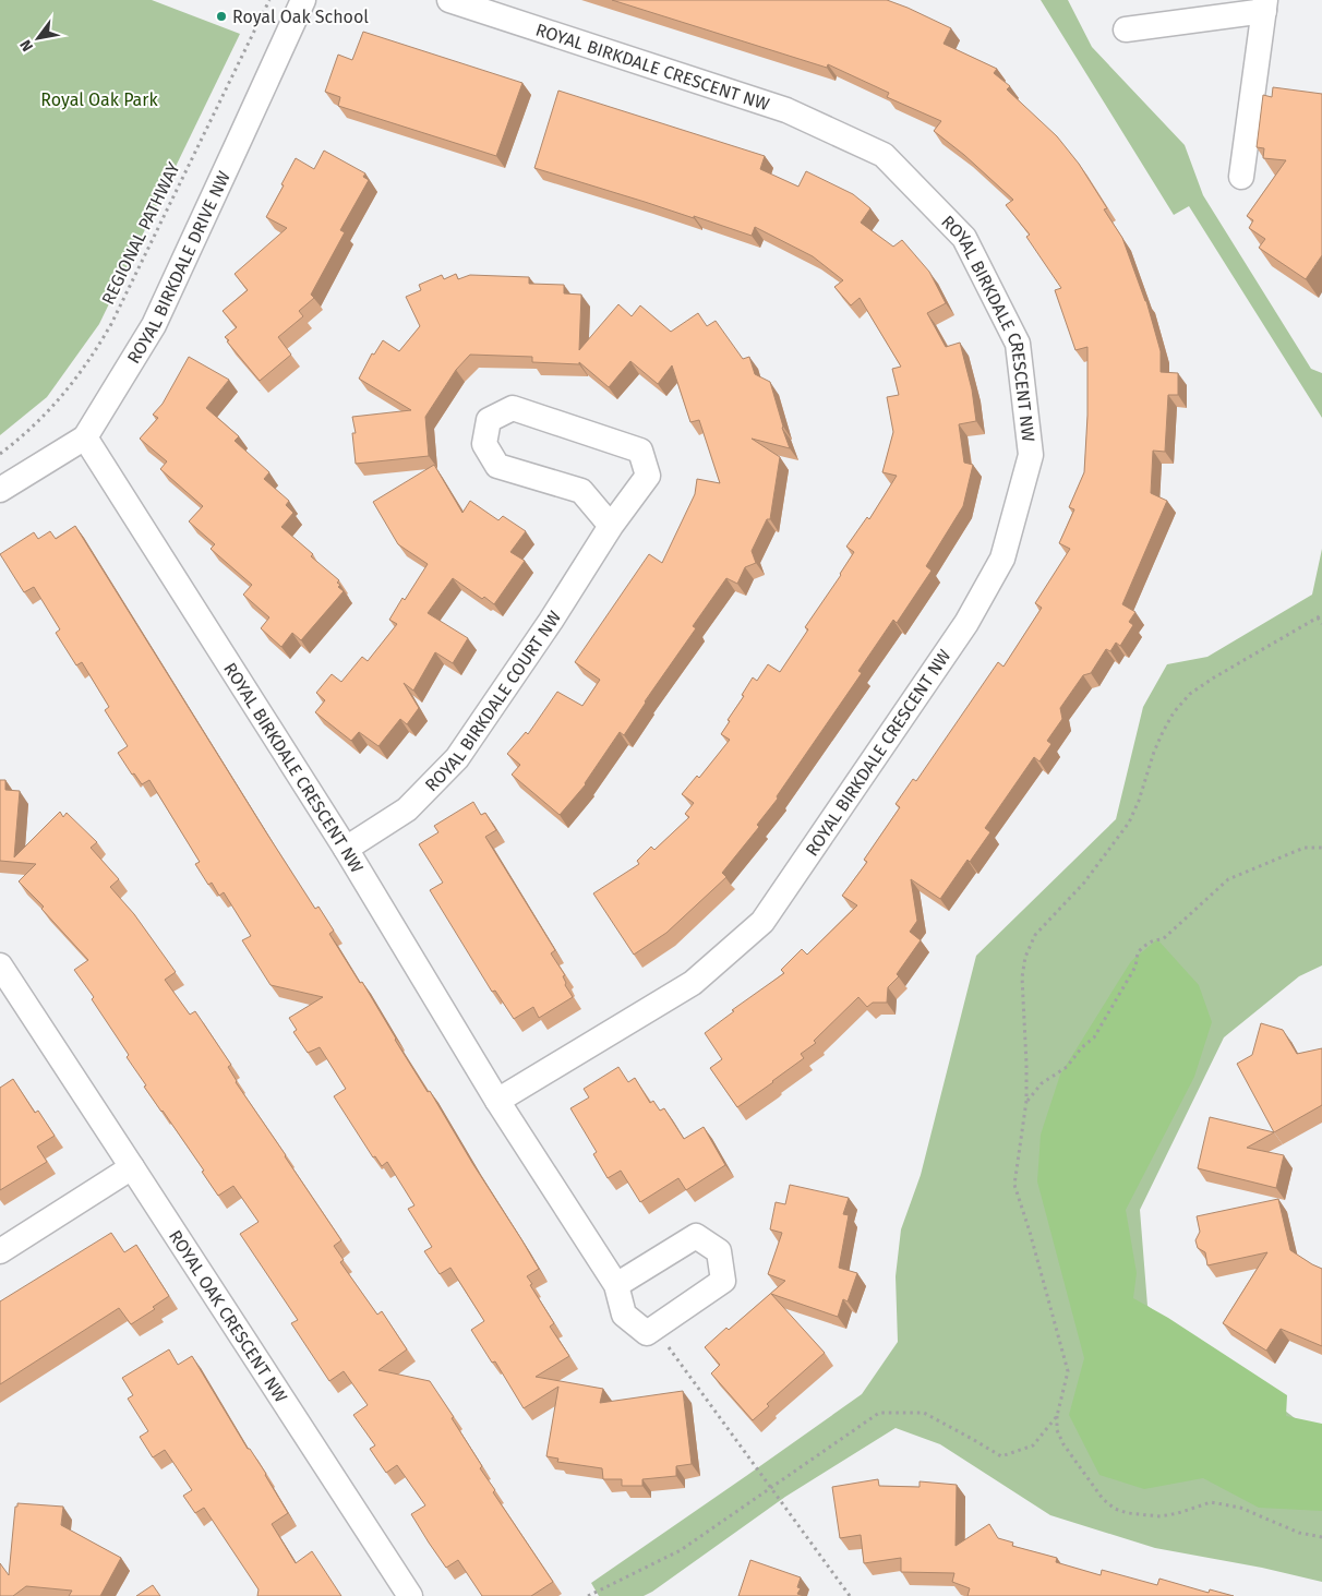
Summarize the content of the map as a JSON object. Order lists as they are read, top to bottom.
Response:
{
  "streets": {
    "street": [
      "ROYAL BIRKDALE CRESCENT NW",
      "ROYAL BIRKDALE DRIVE NW",
      "ROYAL BIRKDALE COURT NW",
      "ROYAL OAK CRESCENT NW"
    ],
    "path": ["REGIONAL PATHWAY"]
  },
  "crossings": [
    ["ROYAL BIRKDALE CRESCENT NW", "ROYAL BIRKDALE DRIVE NW"],
    ["ROYAL BIRKDALE CRESCENT NW", "ROYAL BIRKDALE COURT NW"]
  ],
  "parks": ["Royal Oak Park"],
  "places": ["Royal Oak School"],
  "north": "bottom left"
}
